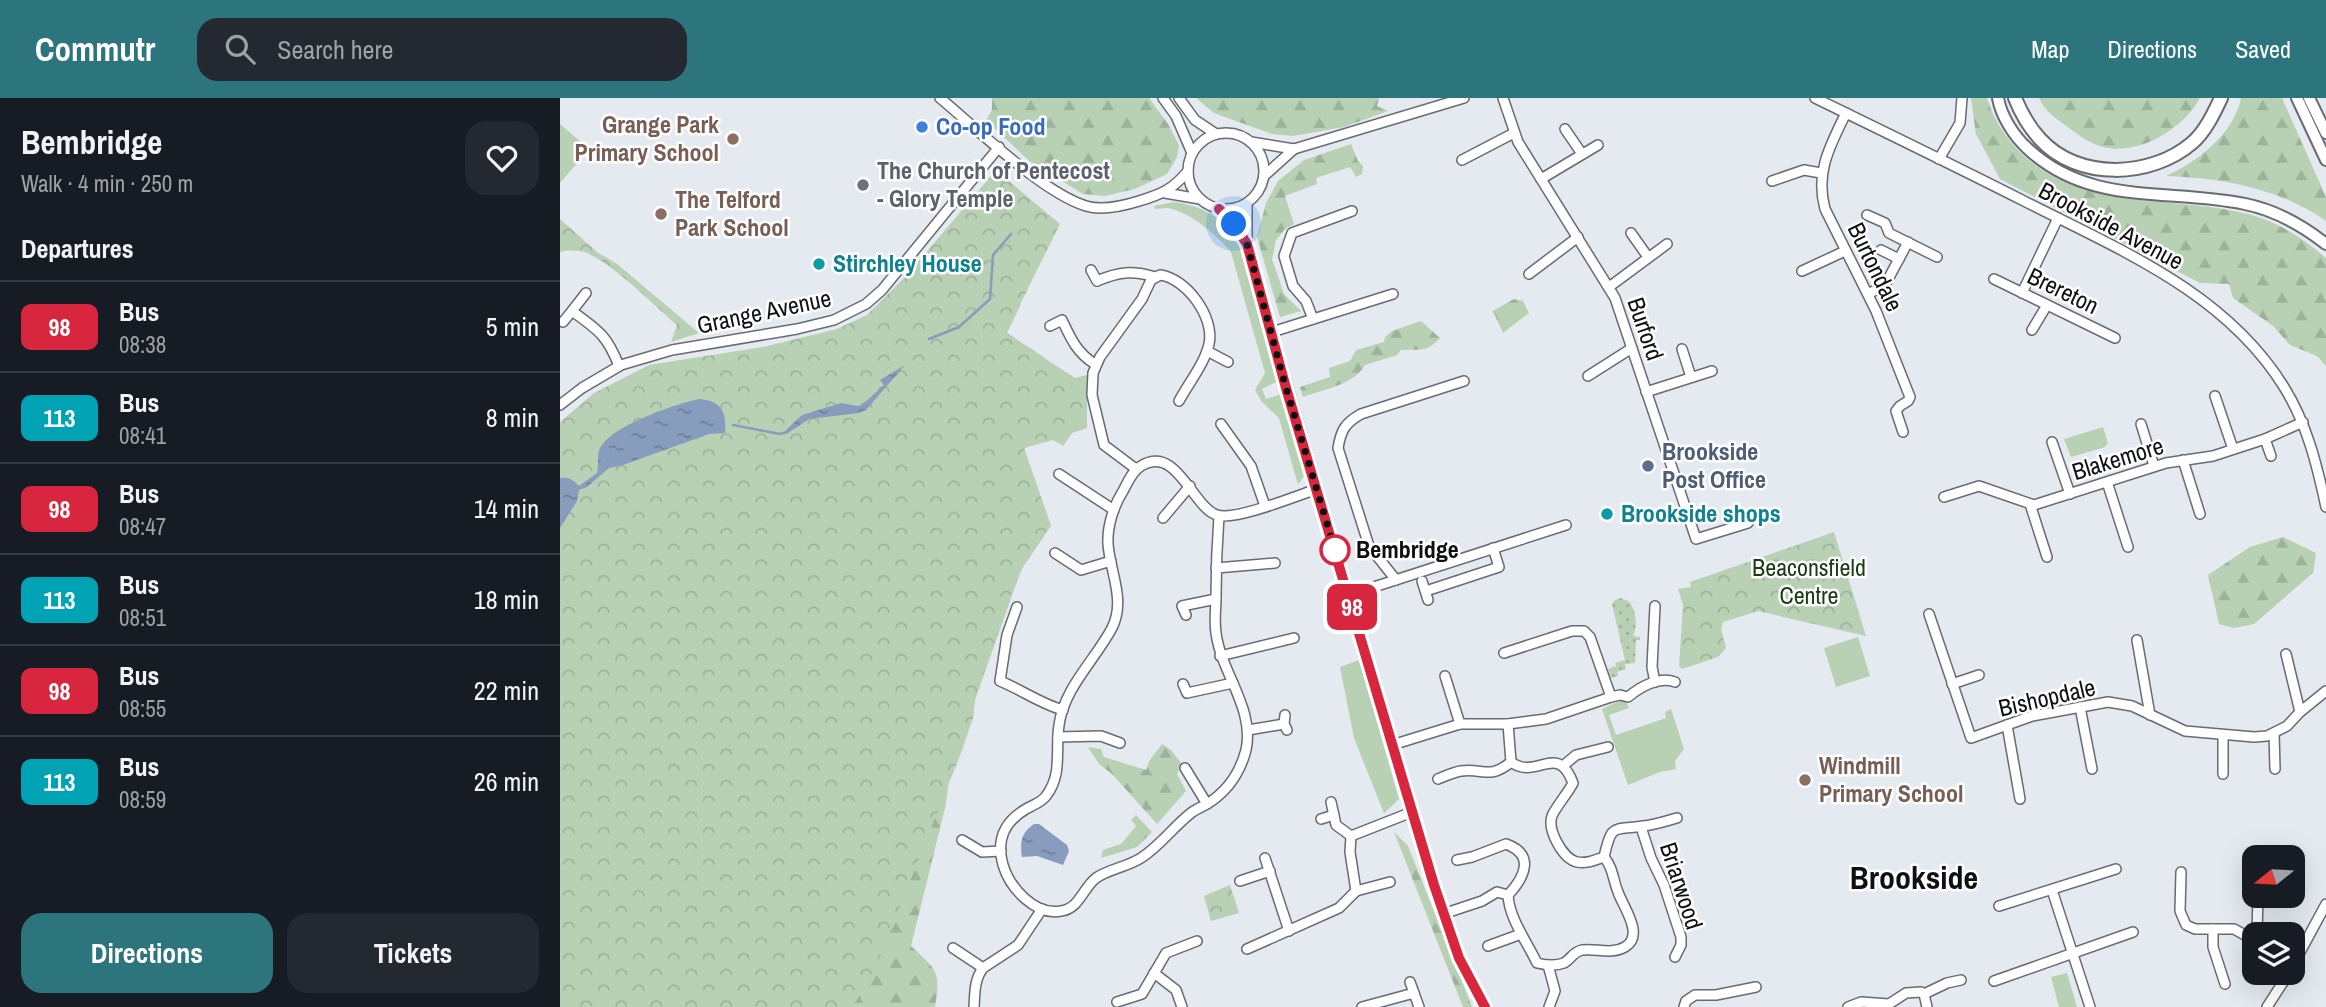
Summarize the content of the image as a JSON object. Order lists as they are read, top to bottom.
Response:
{
  "streets": {
    "street": [
      "Brookside Avenue",
      "Burtondale",
      "Brereton",
      "Grange Avenue",
      "Burford",
      "Blakemore",
      "Bishopdale",
      "Briarwood"
    ]
  },
  "crossings": [
    ["Brookside Avenue", "Burtondale"],
    ["Brookside Avenue", "Blakemore"]
  ],
  "districts": ["Brookside"],
  "parks": ["Beaconsfield Centre"],
  "places": [
    "Co-op Food",
    "Grange Park Primary School",
    "The Church of Pentecost - Glory Temple",
    "The Telford Park School",
    "Stirchley House",
    "Brookside Post Office",
    "Brookside shops",
    "Bembridge",
    "Windmill Primary School"
  ],
  "lines": ["bus line 98"],
  "north": "left",
  "page": {
    "header": "Commutr",
    "search": "Search here",
    "nav": ["Map", "Directions", "Saved"],
    "heading": [
      ["Bembridge", "Walk · 4 min · 250 m"],
      "Departures"
    ],
    "on_map": "98",
    "list": [
      {
        "mark": "98",
        "name": "Bus",
        "note": "08:38",
        "value": "5 min"
      },
      {
        "mark": "113",
        "name": "Bus",
        "note": "08:41",
        "value": "8 min"
      },
      {
        "mark": "98",
        "name": "Bus",
        "note": "08:47",
        "value": "14 min"
      },
      {
        "mark": "113",
        "name": "Bus",
        "note": "08:51",
        "value": "18 min"
      },
      {
        "mark": "98",
        "name": "Bus",
        "note": "08:55",
        "value": "22 min"
      },
      {
        "mark": "113",
        "name": "Bus",
        "note": "08:59",
        "value": "26 min"
      }
    ],
    "buttons": ["Directions", "Tickets"]
  }
}
